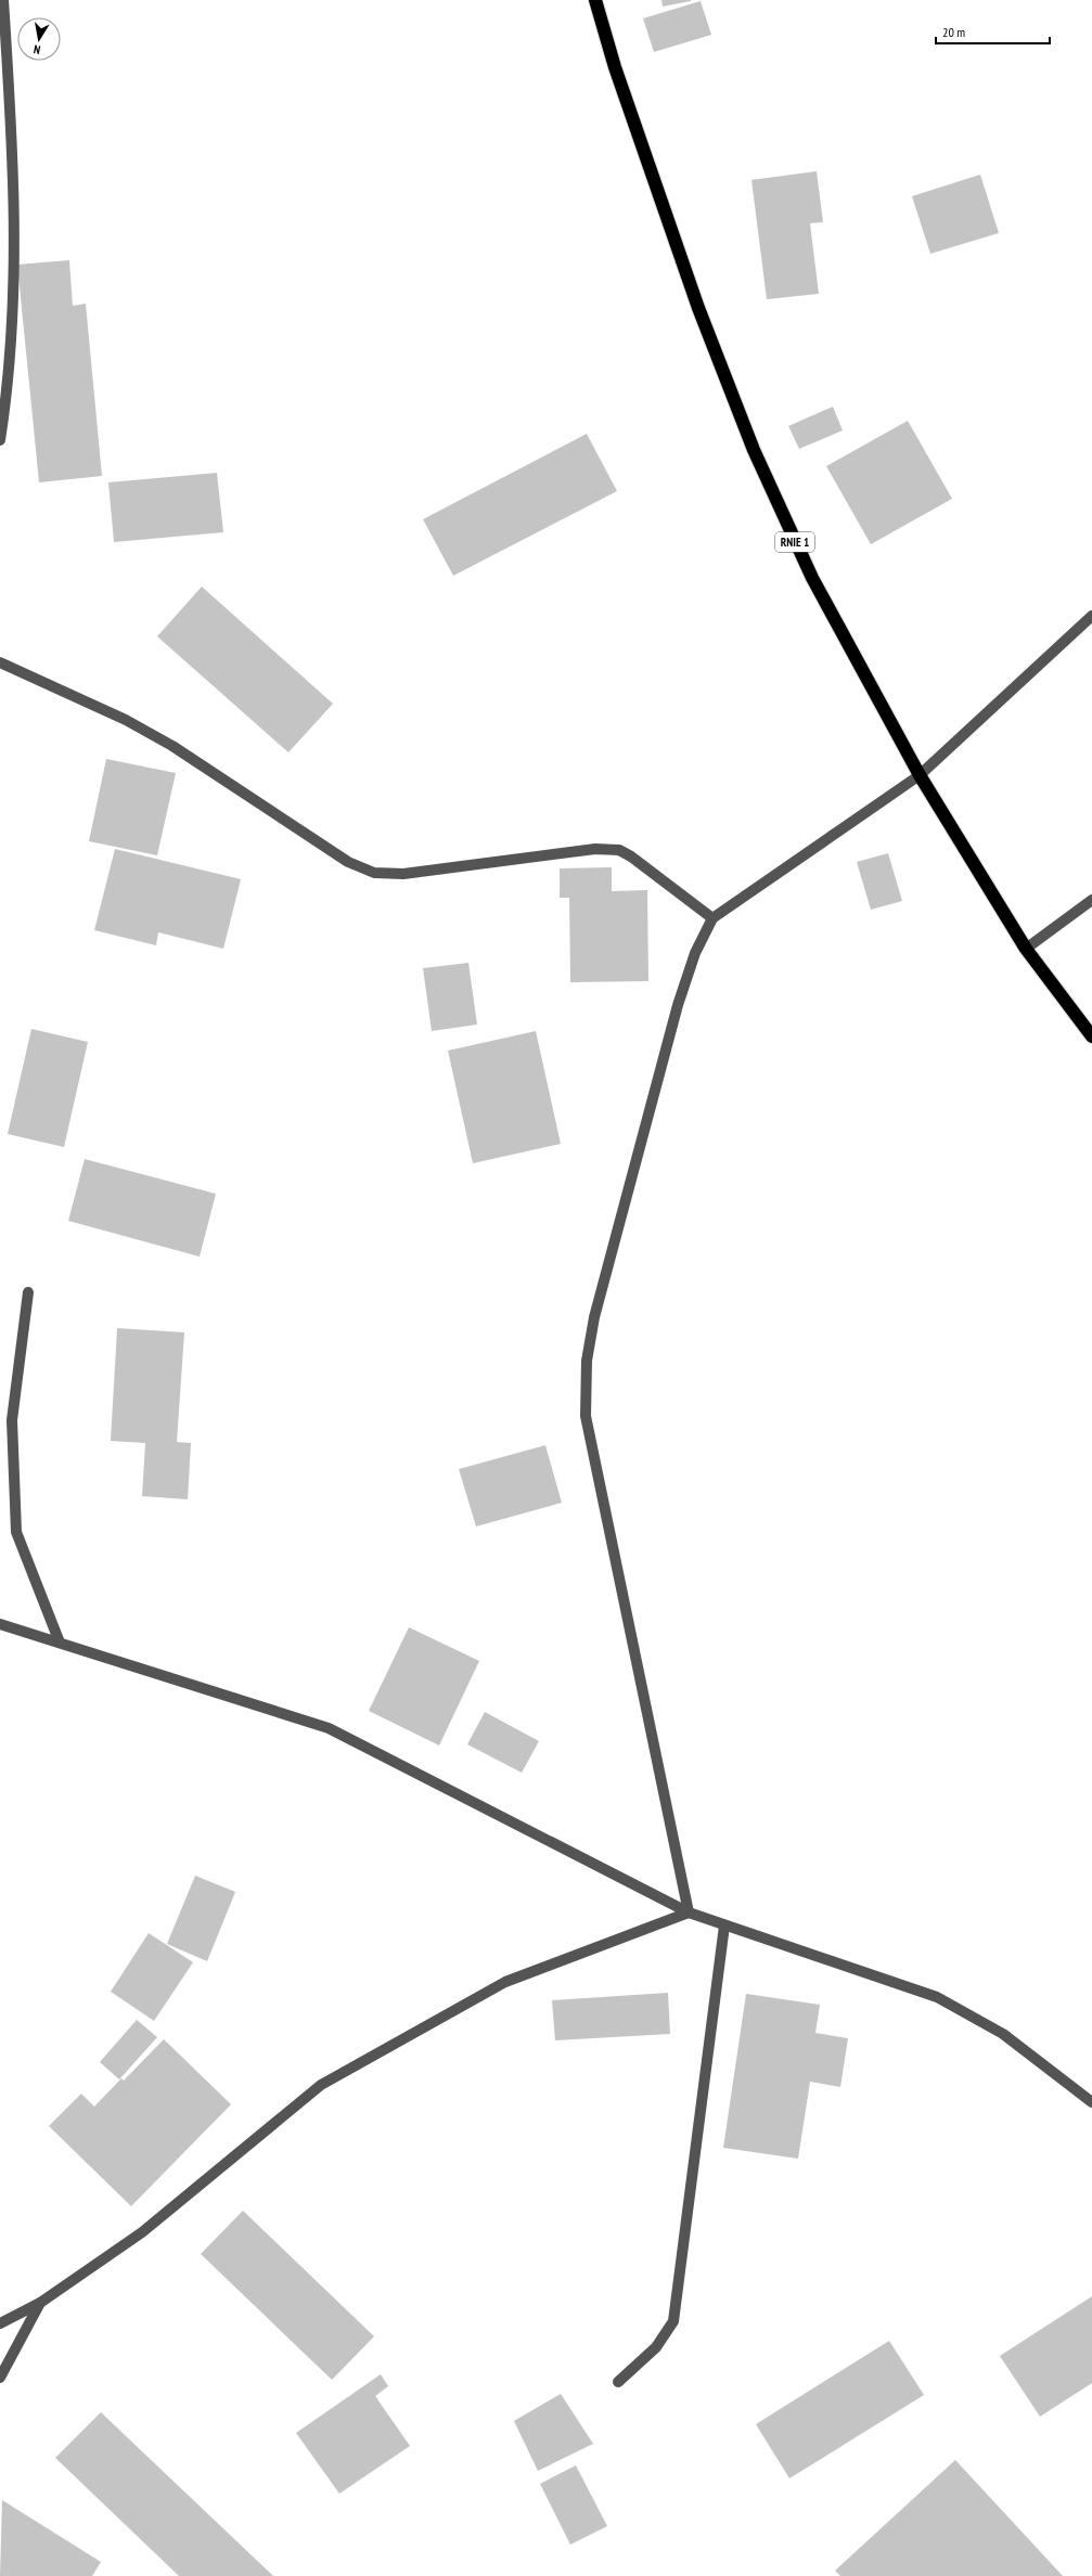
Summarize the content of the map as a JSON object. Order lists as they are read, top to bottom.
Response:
{
  "streets": {
    "highway": ["RNIE 1"]
  },
  "scale_bar": "20 m",
  "north": "bottom"
}
